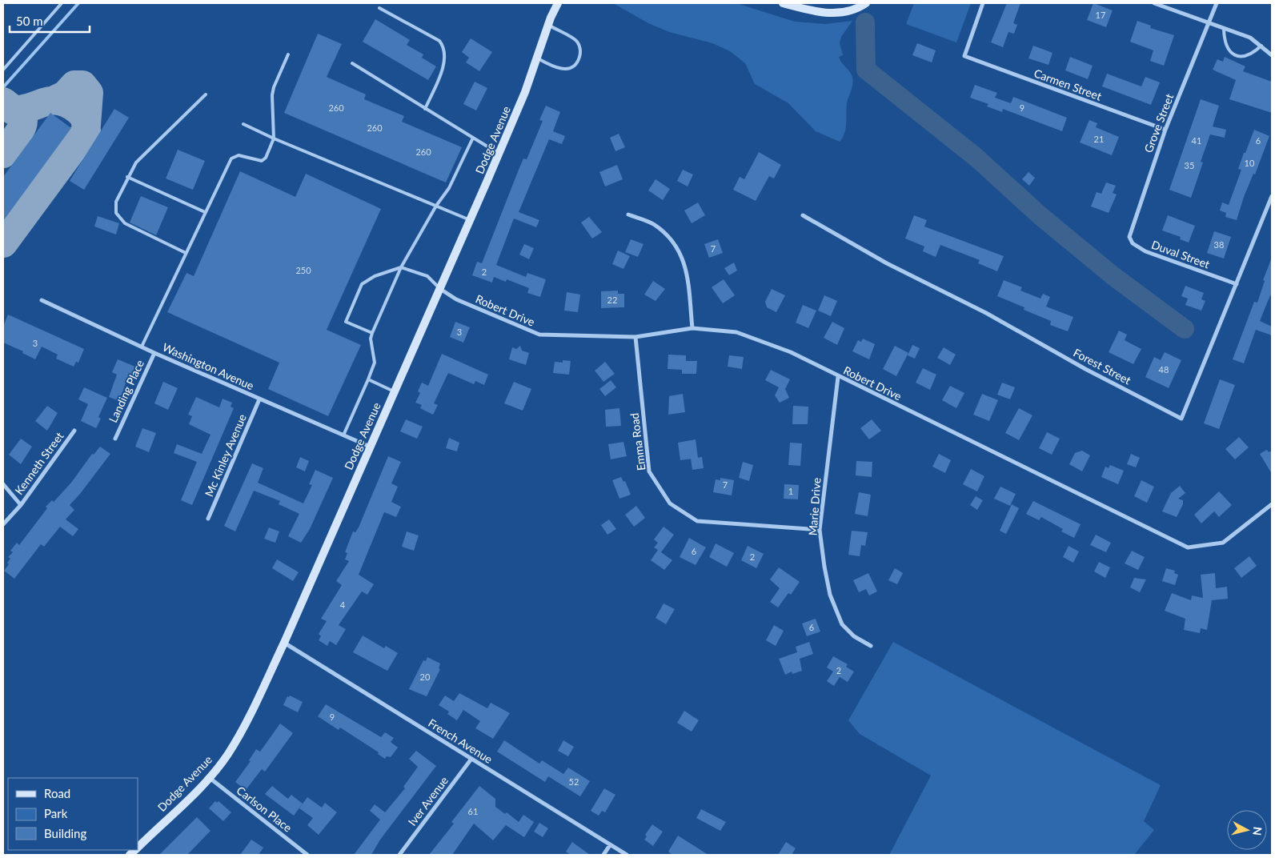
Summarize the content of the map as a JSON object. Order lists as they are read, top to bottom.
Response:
{
  "streets": {
    "main road": ["Dodge Avenue"],
    "street": [
      "Carmen Street",
      "Grove Street",
      "Duval Street",
      "Robert Drive",
      "Washington Avenue",
      "Forest Street",
      "Landing Place",
      "Emma Road",
      "Mc Kinley Avenue",
      "Kenneth Street",
      "Marie Drive",
      "French Avenue",
      "Iver Avenue",
      "Carlson Place"
    ]
  },
  "crossings": [
    ["Carmen Street", "Grove Street"],
    ["Grove Street", "Duval Street"],
    ["Dodge Avenue", "Robert Drive"],
    ["Dodge Avenue", "Washington Avenue"],
    ["Dodge Avenue", "French Avenue"],
    ["Dodge Avenue", "Carlson Place"],
    ["Duval Street", "Forest Street"],
    ["Robert Drive", "Emma Road"],
    ["Robert Drive", "Marie Drive"],
    ["Washington Avenue", "Landing Place"],
    ["Washington Avenue", "Mc Kinley Avenue"],
    ["Emma Road", "Marie Drive"],
    ["French Avenue", "Iver Avenue"]
  ],
  "house_numbers": [
    "17",
    "260",
    "9",
    "260",
    "21",
    "41",
    "6",
    "260",
    "10",
    "35",
    "38",
    "7",
    "250",
    "2",
    "22",
    "3",
    "3",
    "48",
    "7",
    "1",
    "6",
    "2",
    "4",
    "6",
    "2",
    "20",
    "9",
    "52",
    "61"
  ],
  "legend": ["Road", "Park", "Building"],
  "scale_bar": "50 m",
  "north": "right"
}
